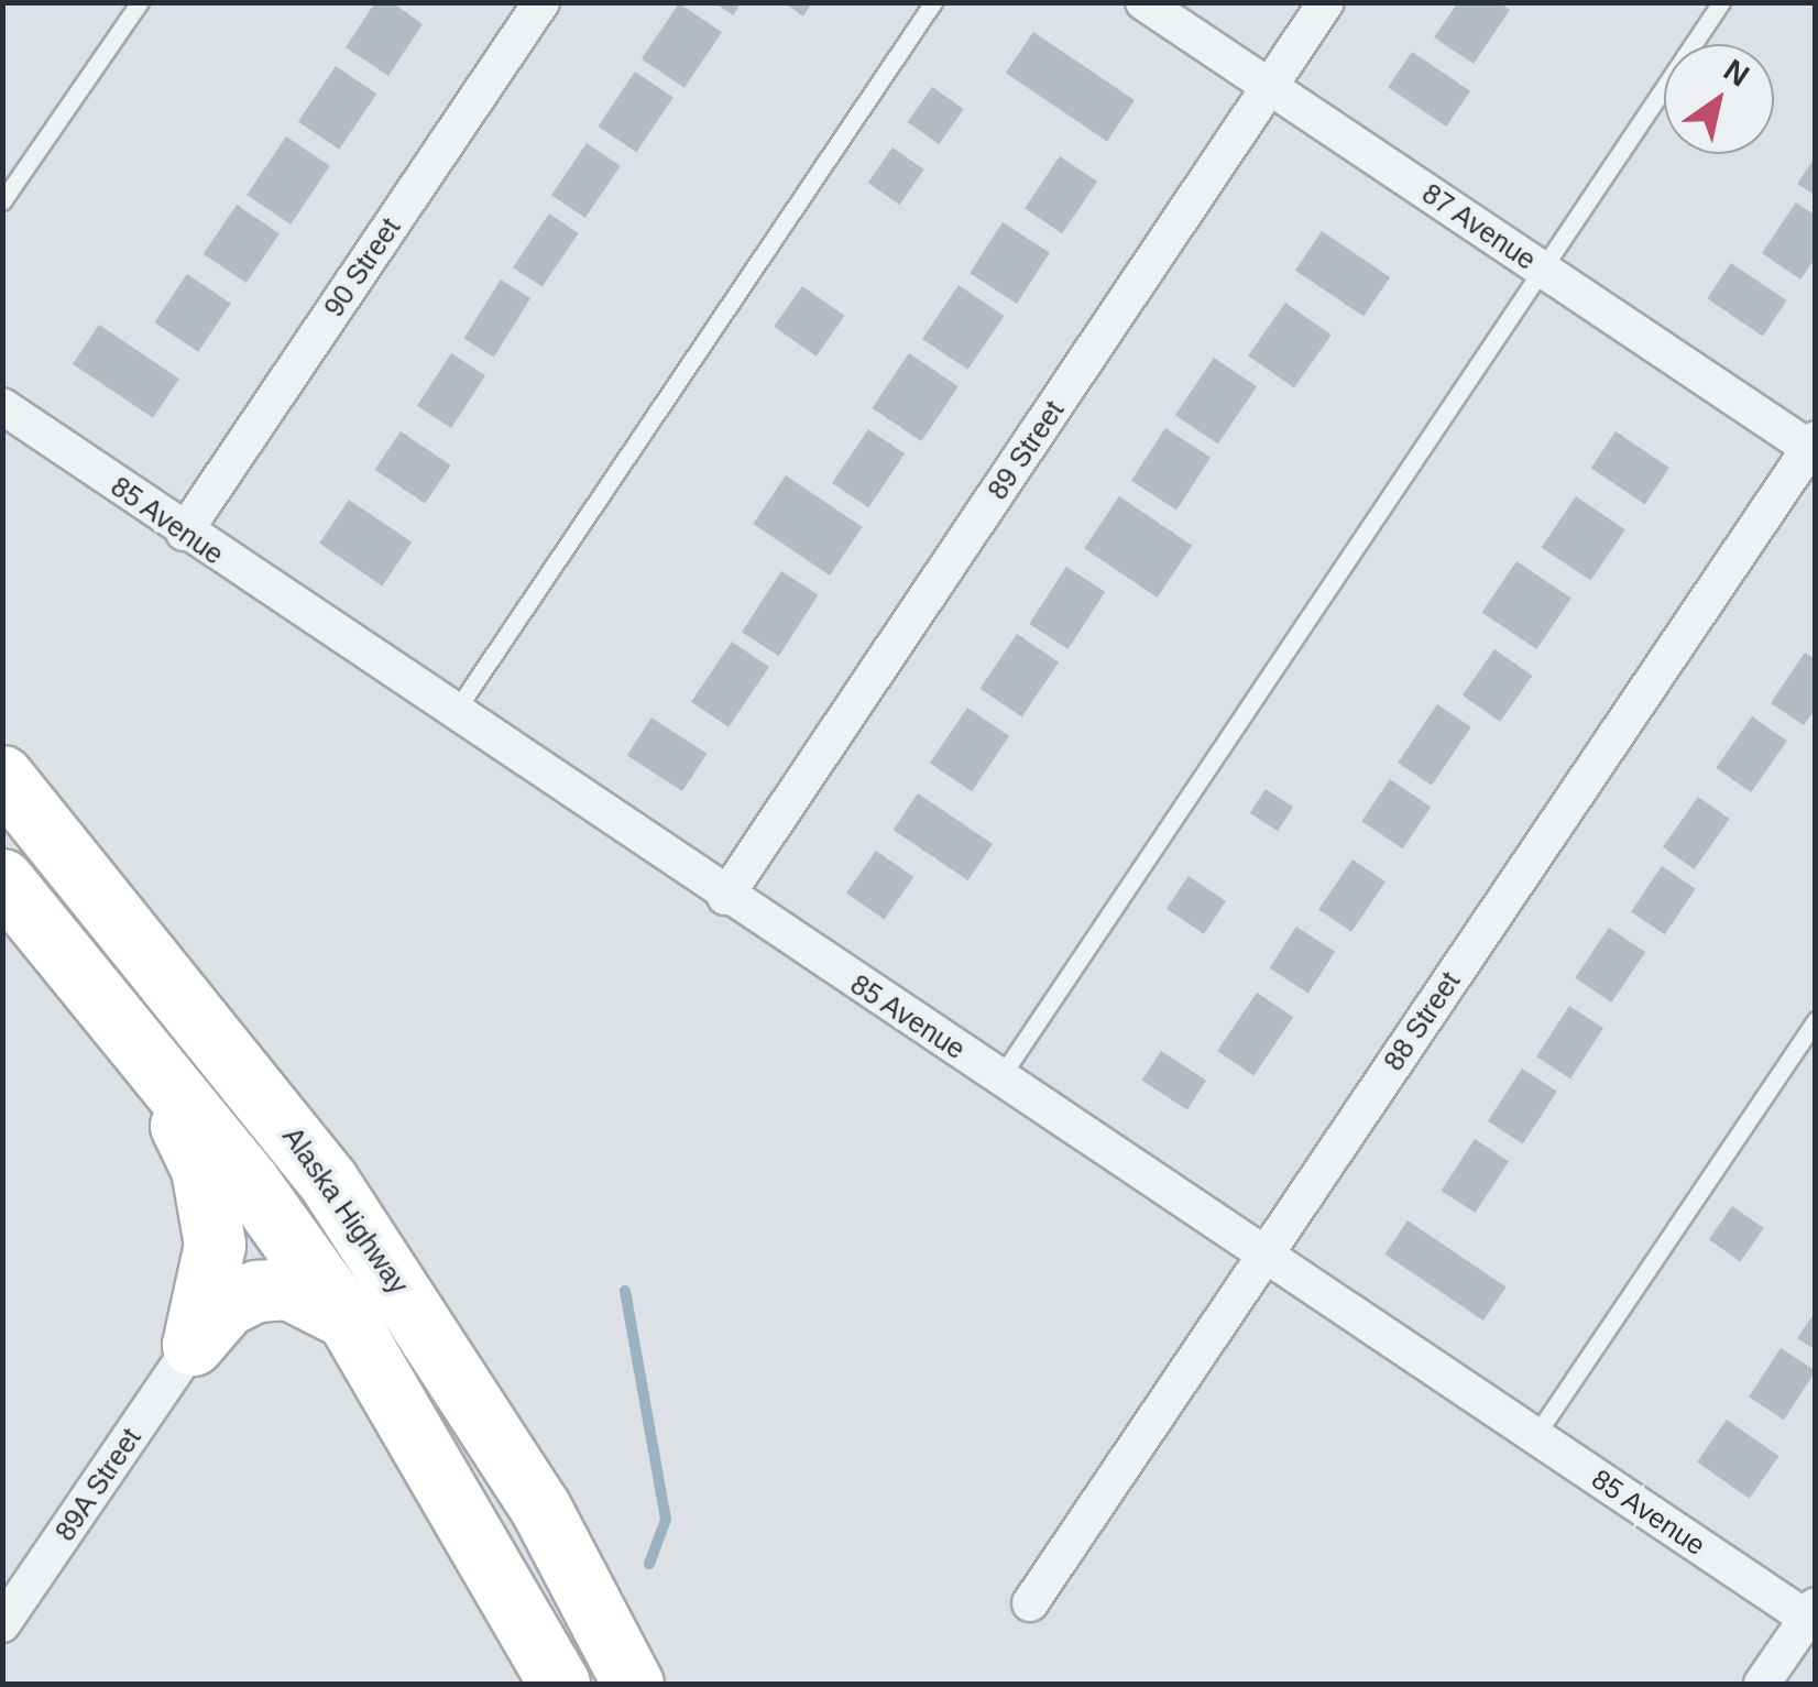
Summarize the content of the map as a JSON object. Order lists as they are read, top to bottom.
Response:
{
  "streets": {
    "highway": ["Alaska Highway"],
    "street": [
      "87 Avenue",
      "90 Street",
      "89 Street",
      "85 Avenue",
      "88 Street",
      "89A Street"
    ]
  },
  "crossings": [
    ["87 Avenue", "89 Street"],
    ["87 Avenue", "88 Street"],
    ["90 Street", "85 Avenue"],
    ["89 Street", "85 Avenue"],
    ["85 Avenue", "88 Street"]
  ],
  "north": "top right"
}
